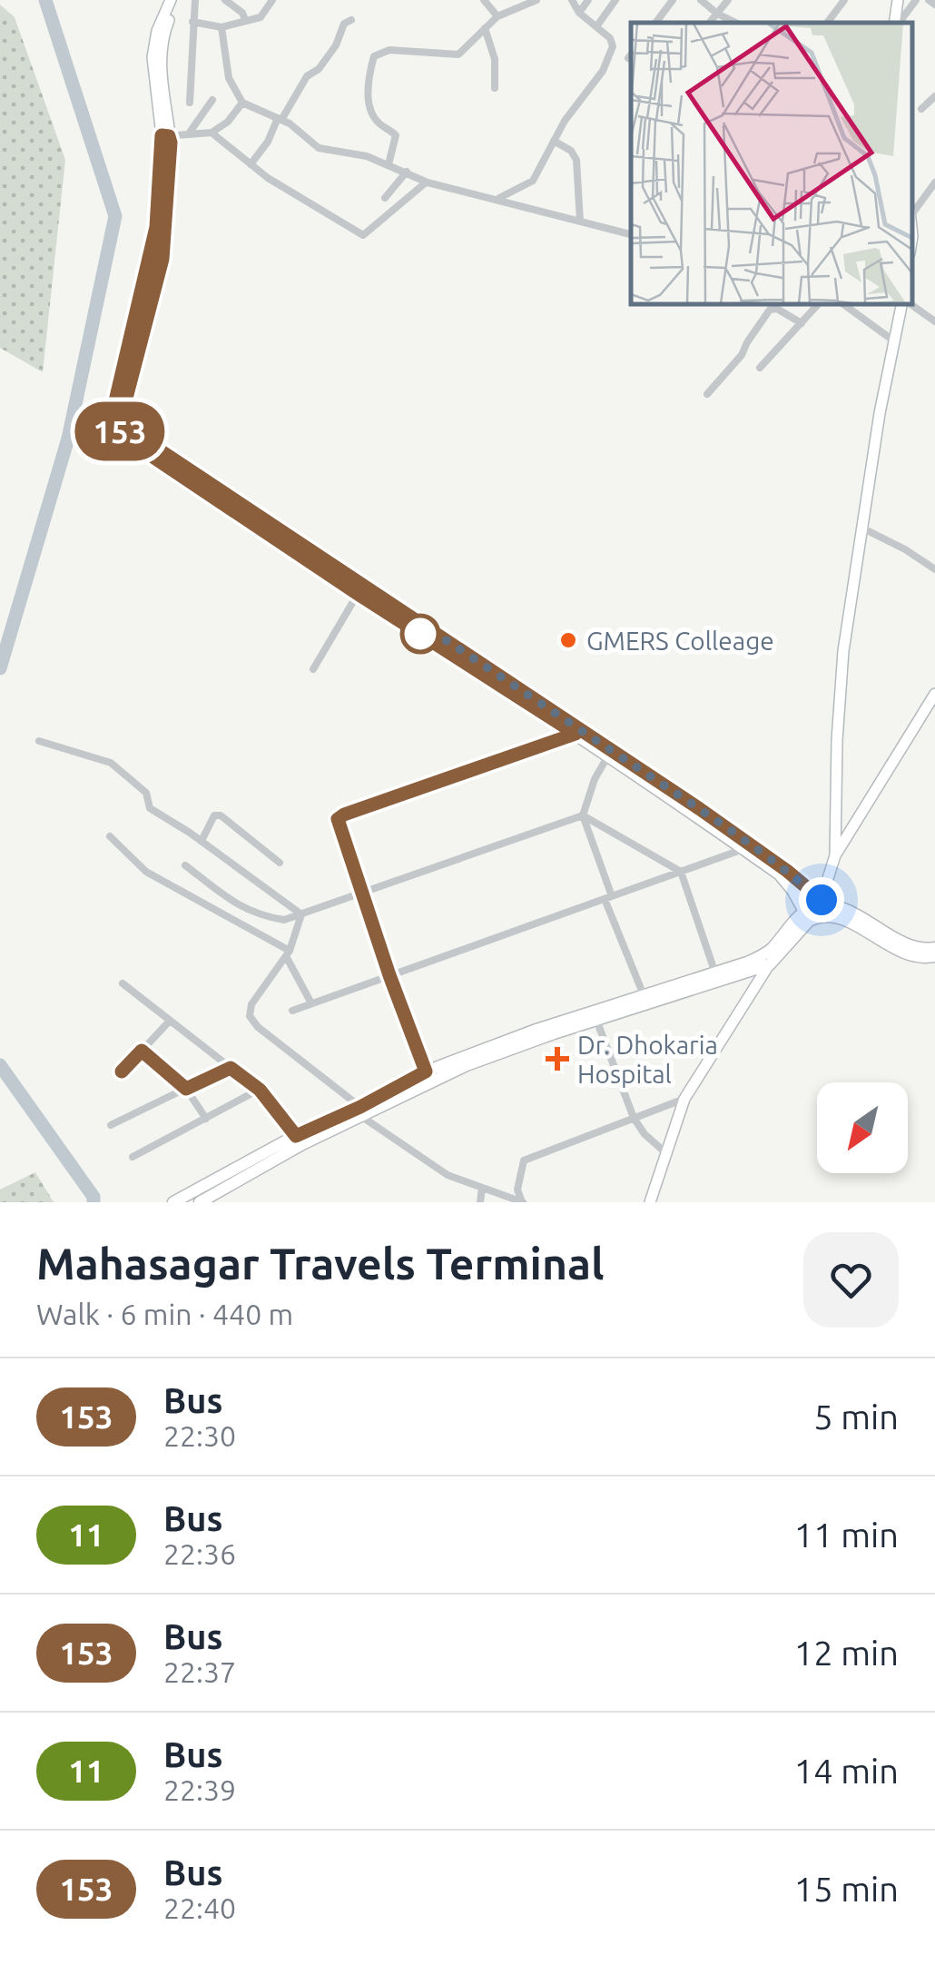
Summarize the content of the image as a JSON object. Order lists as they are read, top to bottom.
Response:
{
  "places": {
    "other": ["GMERS Colleage"],
    "health": ["Dr. Dhokaria Hospital"]
  },
  "lines": ["bus line 153"],
  "north": "bottom left",
  "page": {
    "on_map": "153",
    "heading": ["Mahasagar Travels Terminal", "Walk · 6 min · 440 m"],
    "list": [
      {
        "mark": "153",
        "name": "Bus",
        "note": "22:30",
        "value": "5 min"
      },
      {
        "mark": "11",
        "name": "Bus",
        "note": "22:36",
        "value": "11 min"
      },
      {
        "mark": "153",
        "name": "Bus",
        "note": "22:37",
        "value": "12 min"
      },
      {
        "mark": "11",
        "name": "Bus",
        "note": "22:39",
        "value": "14 min"
      },
      {
        "mark": "153",
        "name": "Bus",
        "note": "22:40",
        "value": "15 min"
      }
    ]
  }
}
